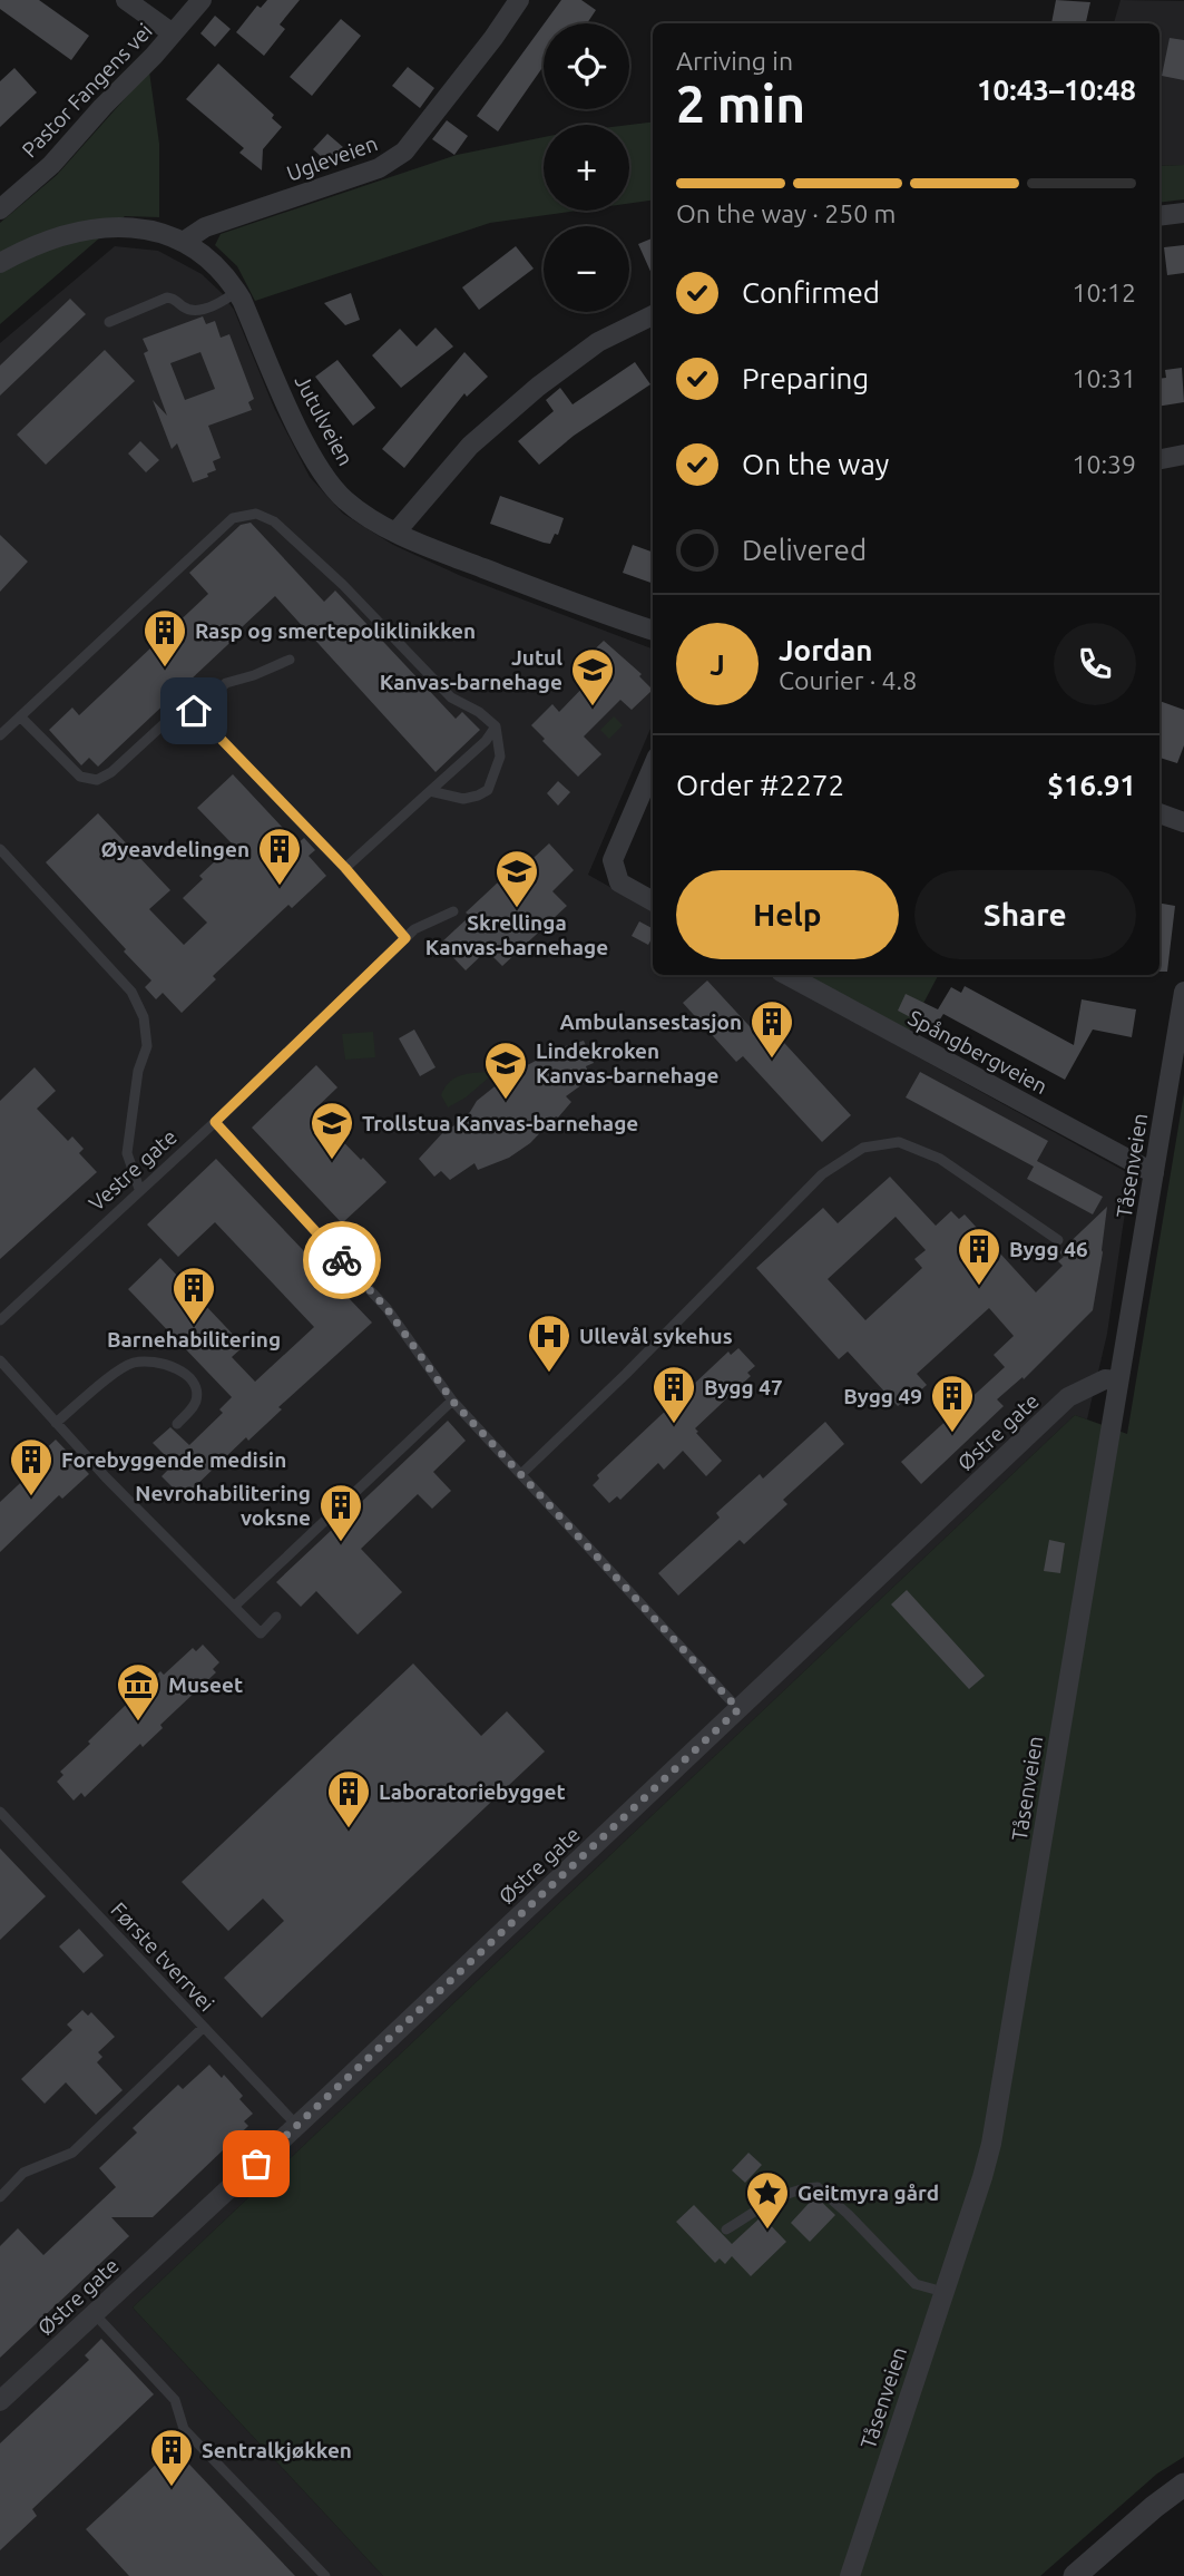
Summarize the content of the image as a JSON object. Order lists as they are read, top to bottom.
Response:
{
  "streets": {
    "street": [
      "Pastor Fangens vei",
      "Ugleveien",
      "Jutulveien",
      "Spångbergveien",
      "Tåsenveien",
      "Østre gate"
    ],
    "lane": ["Vestre gate", "Første tverrvei"]
  },
  "crossings": [
    ["Ugleveien", "Jutulveien"],
    ["Spångbergveien", "Tåsenveien"],
    ["Tåsenveien", "Østre gate"],
    ["Østre gate", "Første tverrvei"]
  ],
  "places": {
    "building": [
      "Rasp og smertepoliklinikken",
      "Øyeavdelingen",
      "Ambulansestasjon",
      "Bygg 46",
      "Barnehabilitering",
      "Bygg 47",
      "Bygg 49",
      "Forebyggende medisin",
      "Nevrohabilitering voksne",
      "Laboratoriebygget",
      "Sentralkjøkken"
    ],
    "school or university": [
      "Jutul Kanvas-barnehage",
      "Skrellinga Kanvas-barnehage",
      "Lindekroken Kanvas-barnehage",
      "Trollstua Kanvas-barnehage"
    ],
    "hospital": ["Ullevål sykehus"],
    "museum": ["Museet"],
    "place": ["Geitmyra gård"]
  },
  "page": {
    "map_buttons": ["+", "−"],
    "heading": ["2 min", "Arriving in", "10:43–10:48"],
    "panel": [
      "Jordan",
      "Courier · 4.8",
      "Order #2272",
      "$16.91"
    ],
    "bar": "On the way · 250 m",
    "list": [
      ["Confirmed", "10:12"],
      ["Preparing", "10:31"],
      ["On the way", "10:39"],
      "Delivered"
    ],
    "round": "J",
    "buttons": ["Help", "Share"]
  }
}
